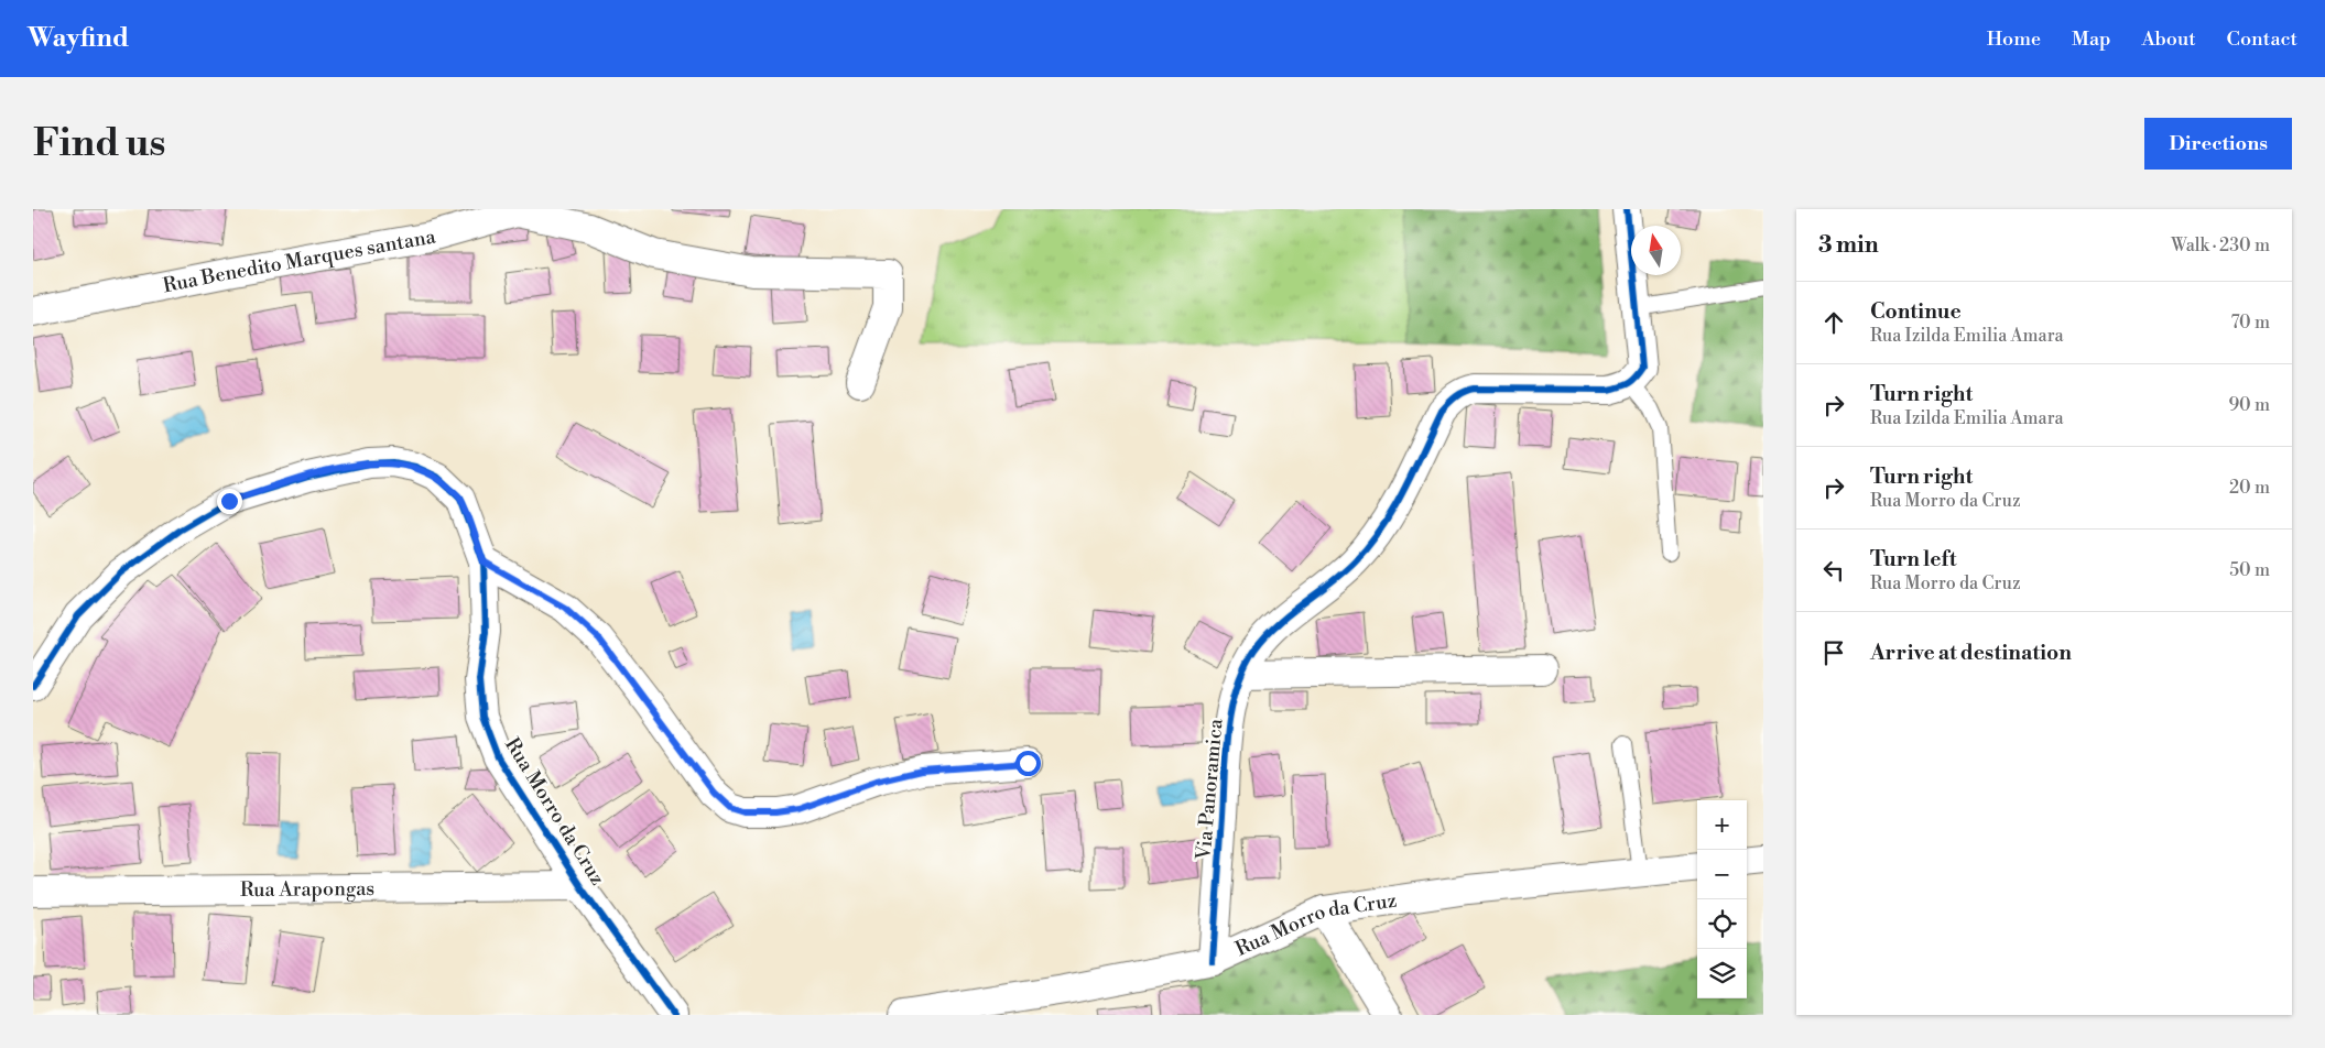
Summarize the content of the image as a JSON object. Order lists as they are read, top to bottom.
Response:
{
  "streets": {
    "street": [
      "Rua Benedito Marques santana",
      "Via Panoramica",
      "Rua Morro da Cruz",
      "Rua Arapongas"
    ]
  },
  "crossings": [
    ["Via Panoramica", "Rua Morro da Cruz"],
    ["Rua Morro da Cruz", "Rua Arapongas"]
  ],
  "north": "top",
  "page": {
    "header": "Wayfind",
    "nav": [
      "Home",
      "Map",
      "About",
      "Contact"
    ],
    "buttons": "Directions",
    "title": "Find us",
    "heading": ["3 min", "Walk · 230 m"],
    "list": [
      ["Continue", "Rua Izilda Emilia Amara", "70 m"],
      ["Turn right", "Rua Izilda Emilia Amara", "90 m"],
      ["Turn right", "Rua Morro da Cruz", "20 m"],
      ["Turn left", "Rua Morro da Cruz", "50 m"],
      "Arrive at destination"
    ],
    "map_buttons": ["+", "−"]
  }
}
